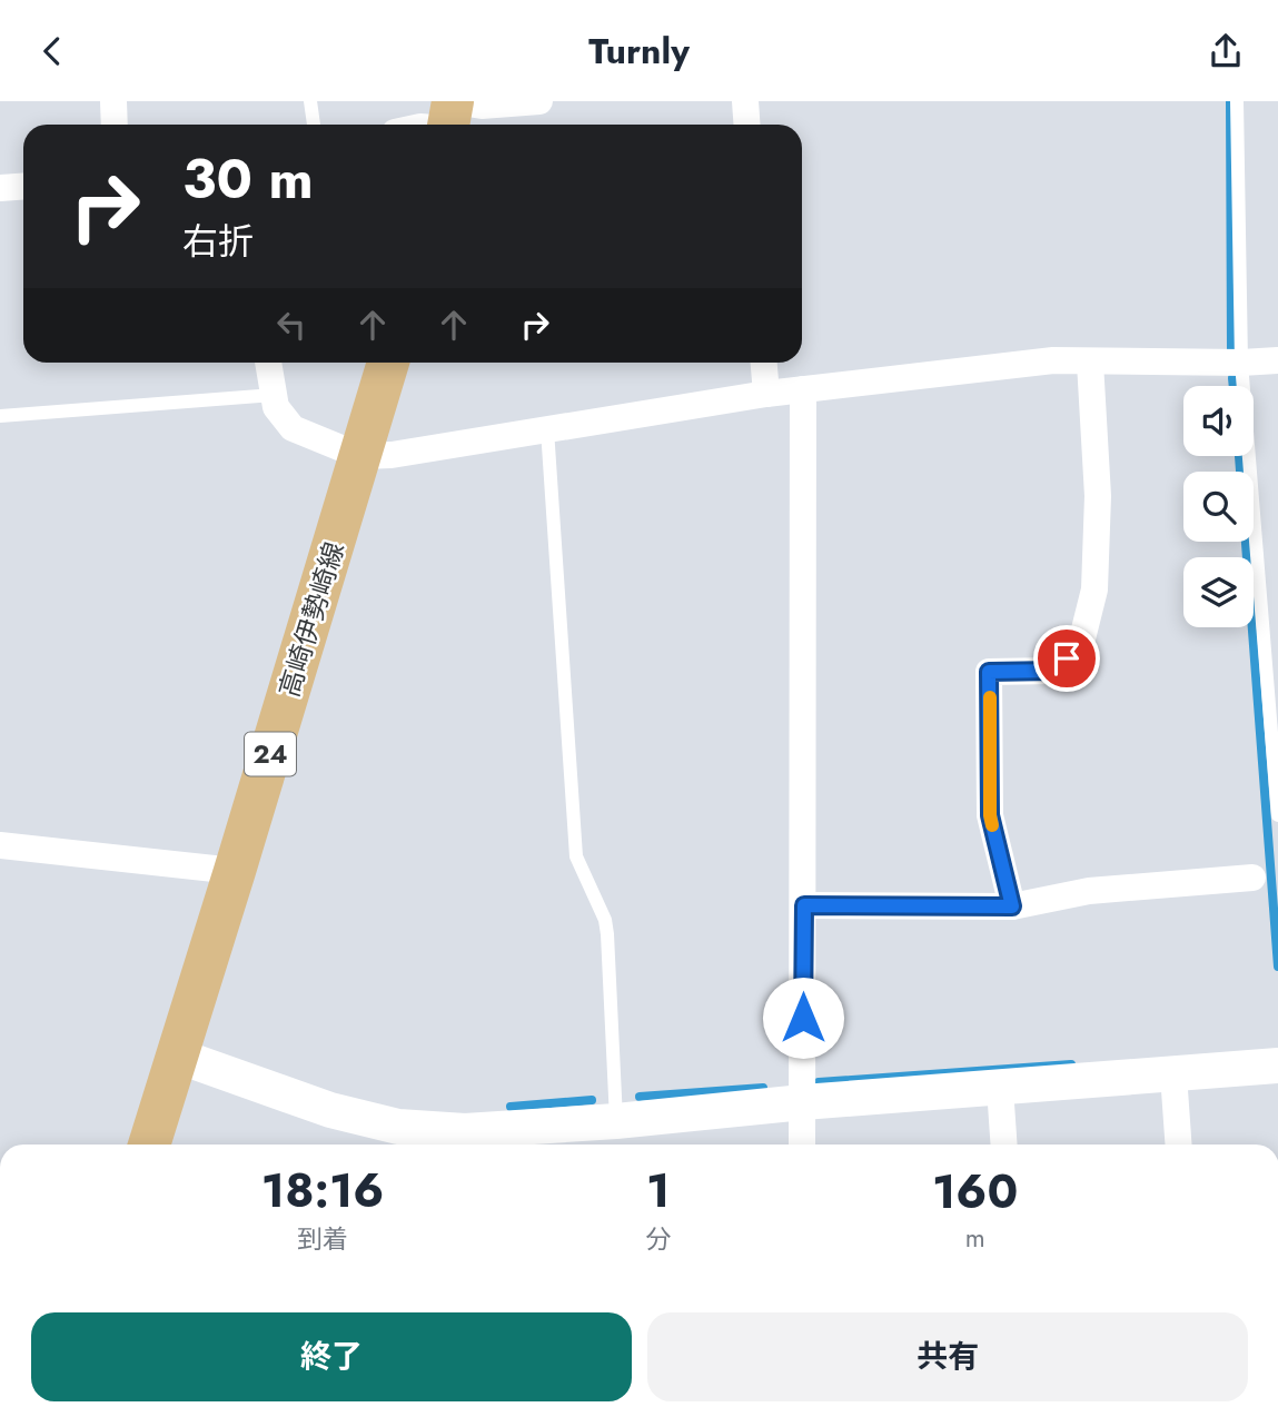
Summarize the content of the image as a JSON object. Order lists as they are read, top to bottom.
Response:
{
  "streets": {
    "main road": ["高崎伊勢崎線", "24"]
  },
  "page": {
    "header": "Turnly",
    "turn": ["30 m", "右折"],
    "eta": [
      "18:16",
      "到着",
      "1",
      "分",
      "160",
      "m"
    ],
    "buttons": ["終了", "共有"]
  }
}
